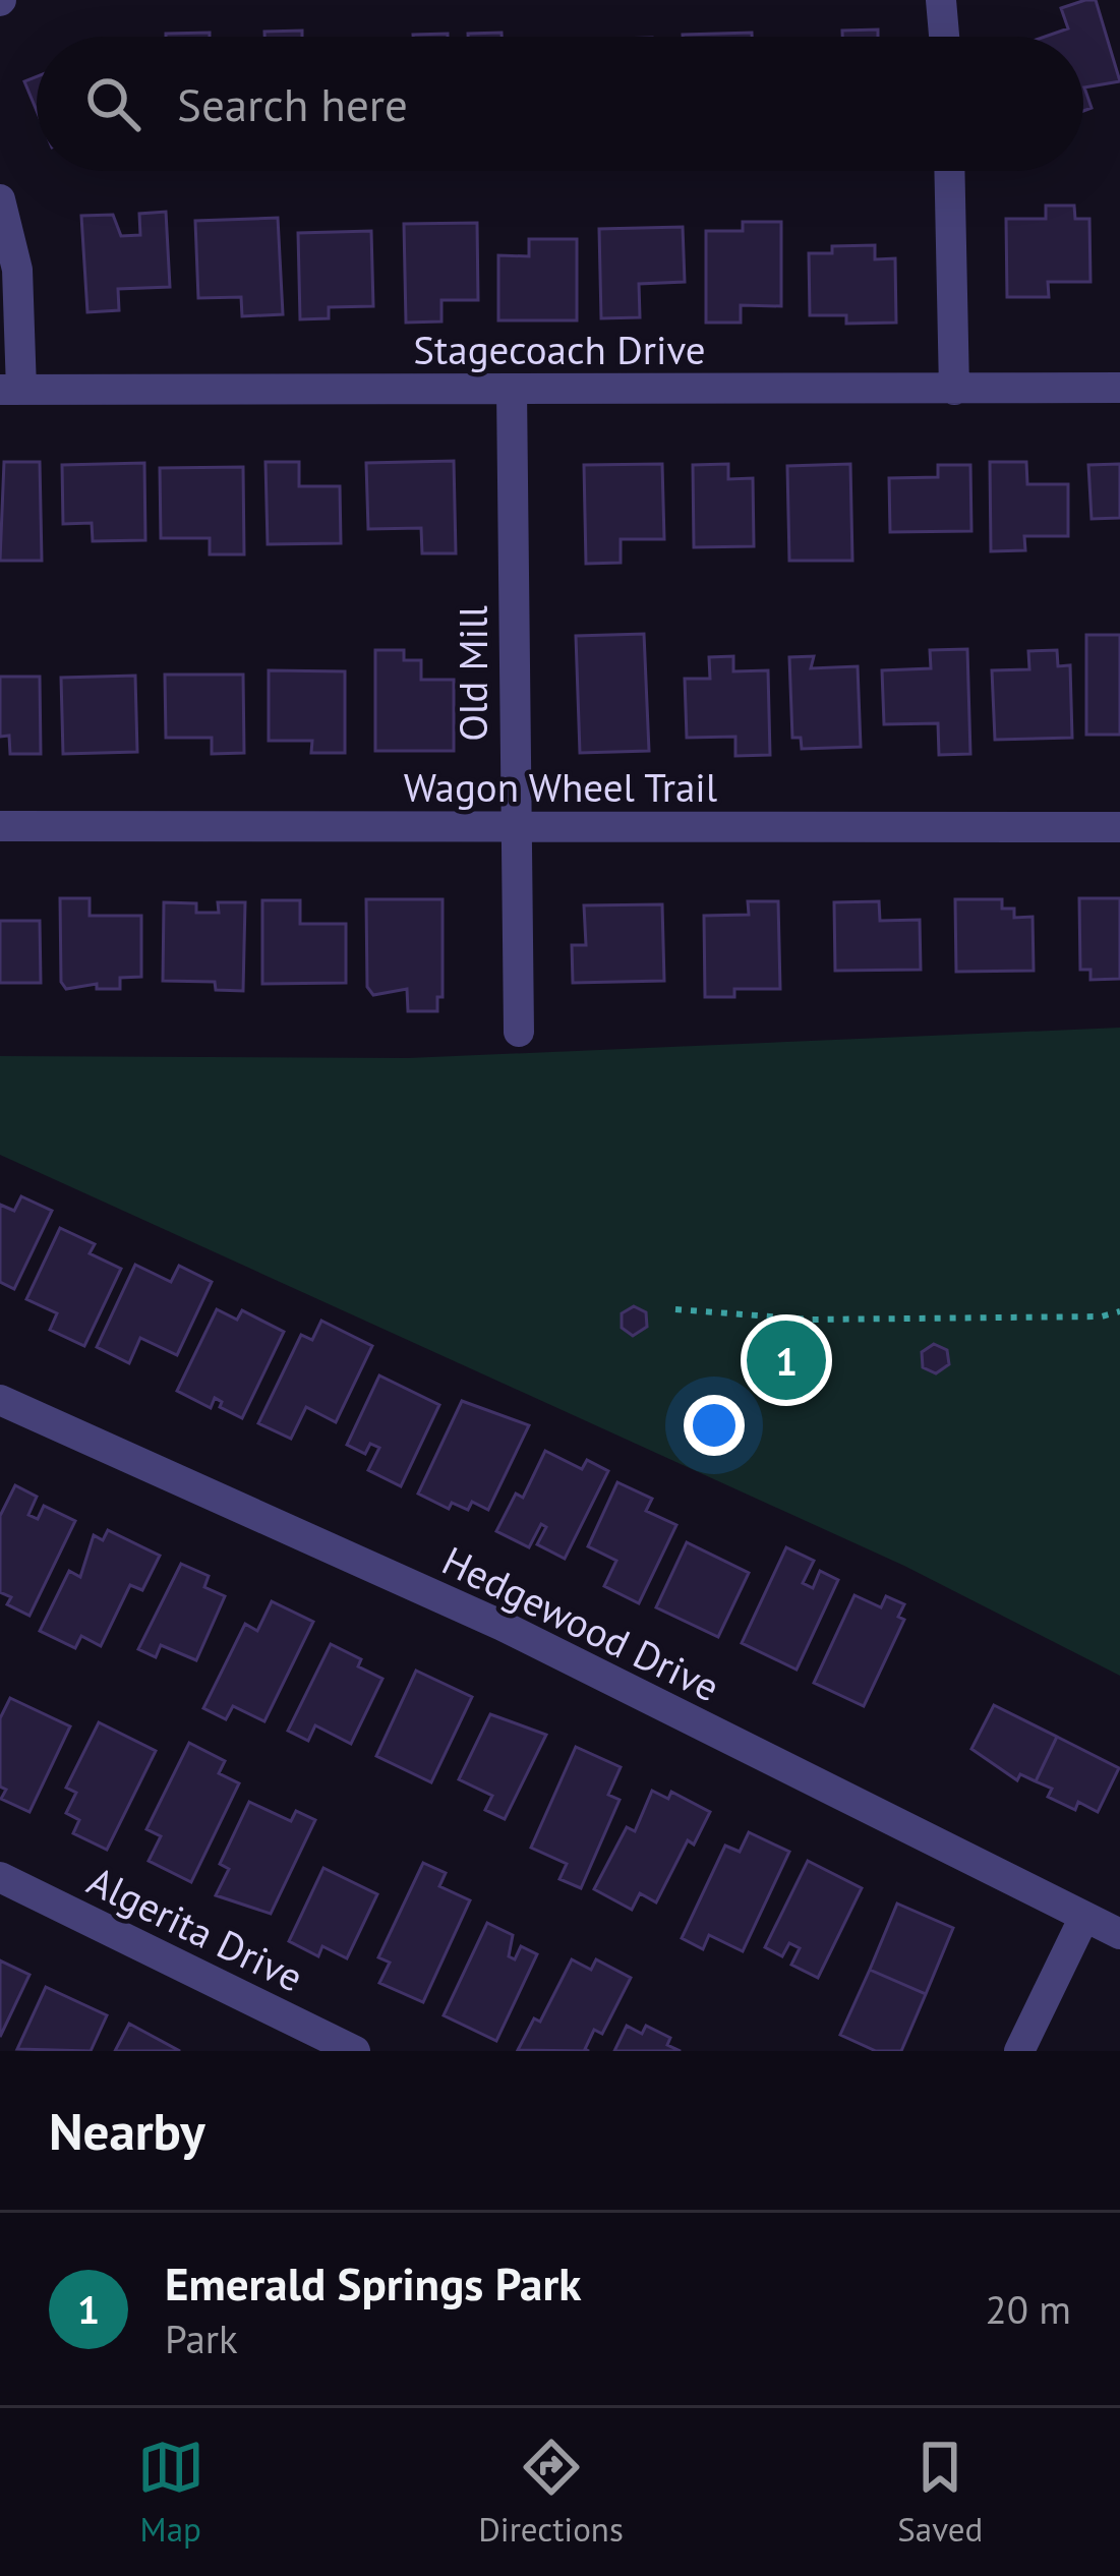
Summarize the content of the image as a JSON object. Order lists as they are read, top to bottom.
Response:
{
  "streets": {
    "street": [
      "Stagecoach Drive",
      "Old Mill",
      "Wagon Wheel Trail",
      "Hedgewood Drive",
      "Algerita Drive"
    ]
  },
  "crossings": [
    ["Stagecoach Drive", "Old Mill"],
    ["Old Mill", "Wagon Wheel Trail"]
  ],
  "page": {
    "search": "Search here",
    "pins": "1",
    "heading": "Nearby",
    "list": [
      {
        "mark": "1",
        "name": "Emerald Springs Park",
        "note": "Park",
        "value": "20 m"
      }
    ],
    "nav": ["Map", "Directions", "Saved"]
  }
}
